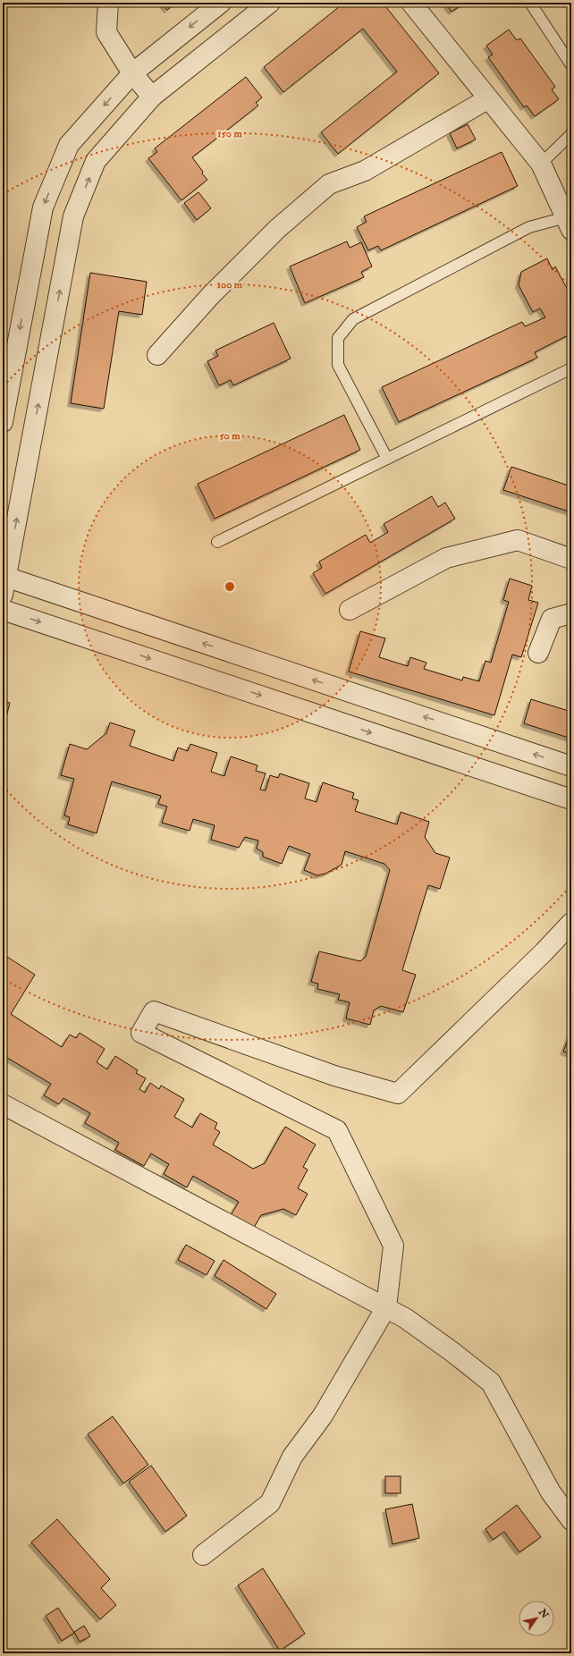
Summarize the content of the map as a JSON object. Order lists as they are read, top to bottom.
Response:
{
  "north": "top right",
  "rings": ["150 m", "100 m", "50 m"]
}
